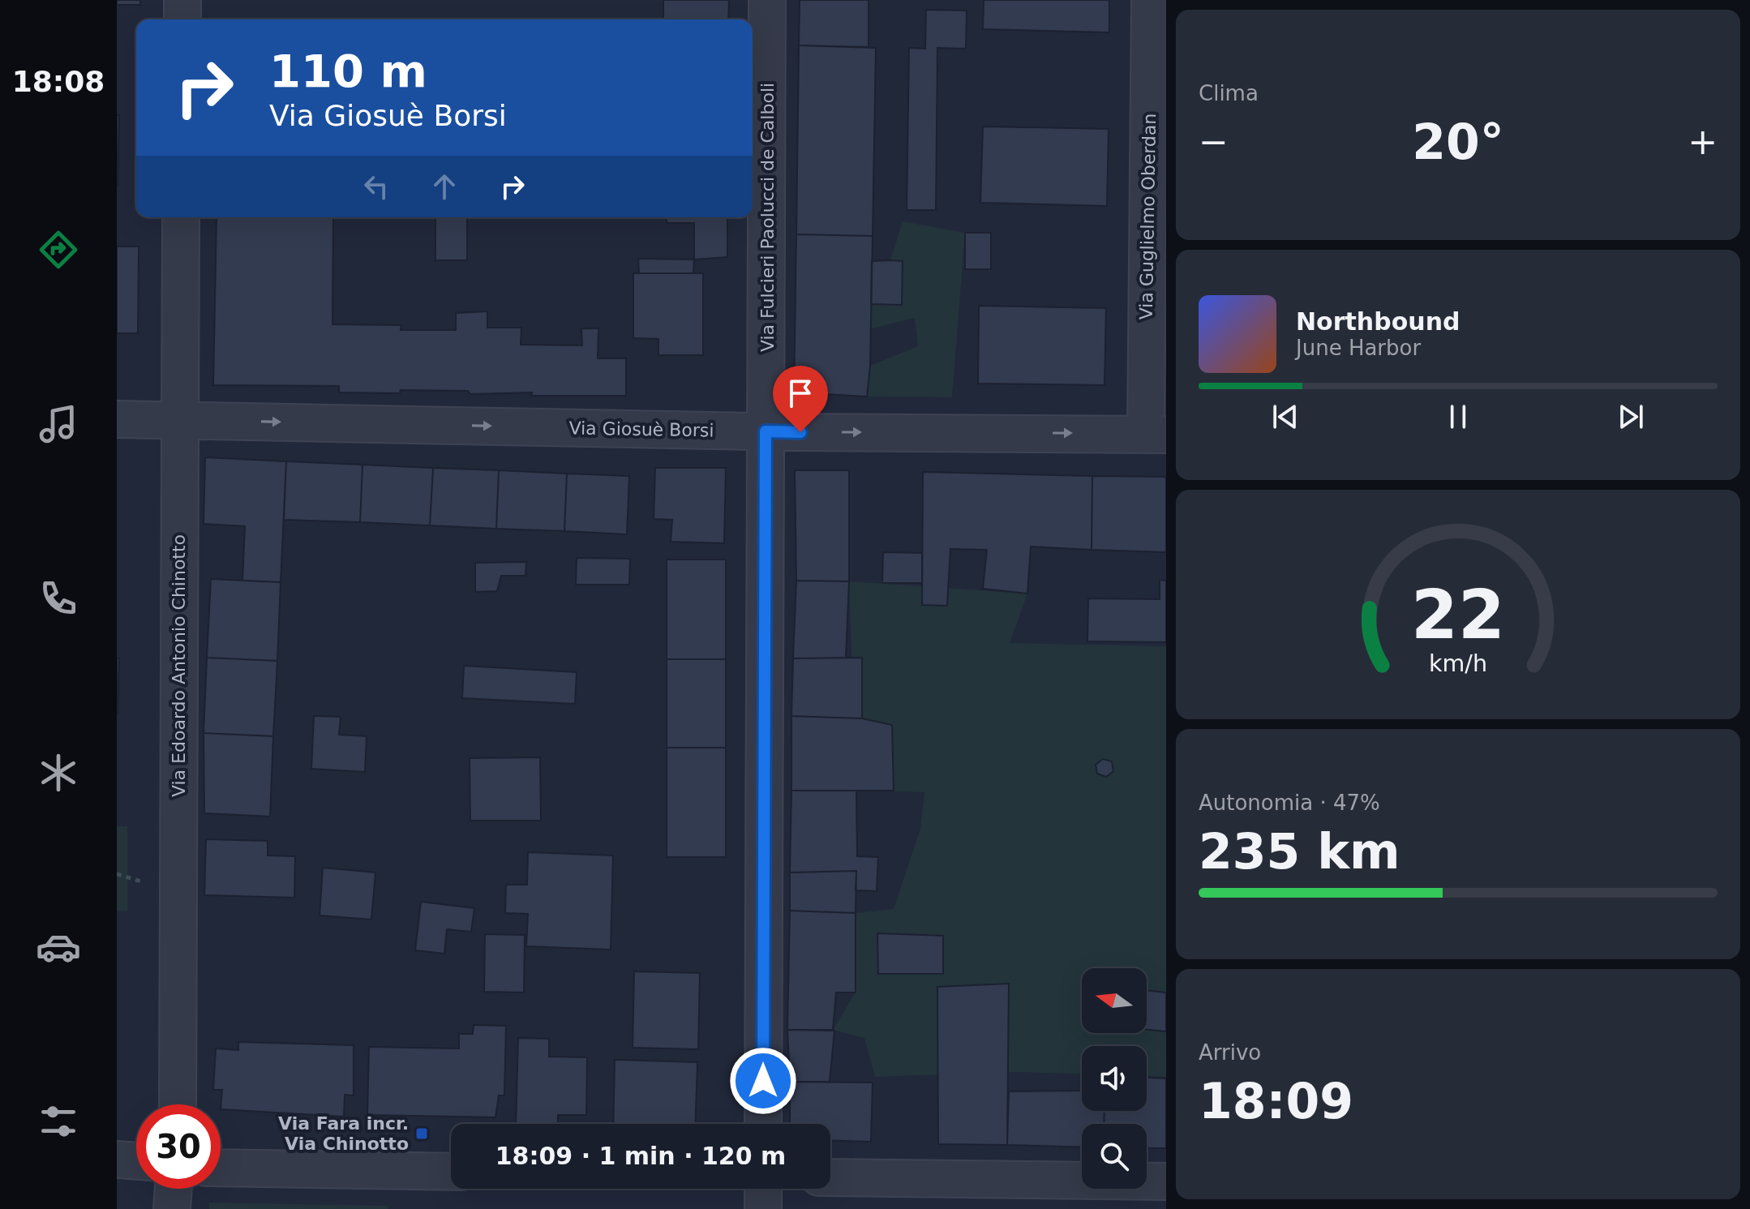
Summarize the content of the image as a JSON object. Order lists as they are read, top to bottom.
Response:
{
  "streets": {
    "street": [
      "Via Guglielmo Oberdan",
      "Via Fulcieri Paolucci de Calboli",
      "Via Giosuè Borsi",
      "Via Edoardo Antonio Chinotto"
    ]
  },
  "crossings": [
    ["Via Guglielmo Oberdan", "Via Giosuè Borsi"],
    ["Via Fulcieri Paolucci de Calboli", "Via Giosuè Borsi"],
    ["Via Giosuè Borsi", "Via Edoardo Antonio Chinotto"]
  ],
  "one_way": ["Via Giosuè Borsi"],
  "places": {
    "transit": ["Via Fara incr. Via Chinotto"]
  },
  "north": "left",
  "page": {
    "tabs": "18:08",
    "tile": [
      "Clima",
      ["Autonomia · 47%", "235 km"],
      ["Arrivo", "18:09"]
    ],
    "turn": ["110 m", "Via Giosuè Borsi"],
    "heat": ["−", "20°", "+"],
    "song": ["Northbound", "June Harbor"],
    "limit": "30",
    "trip": "18:09 · 1 min · 120 m",
    "gauge": ["22", "km/h"]
  }
}
